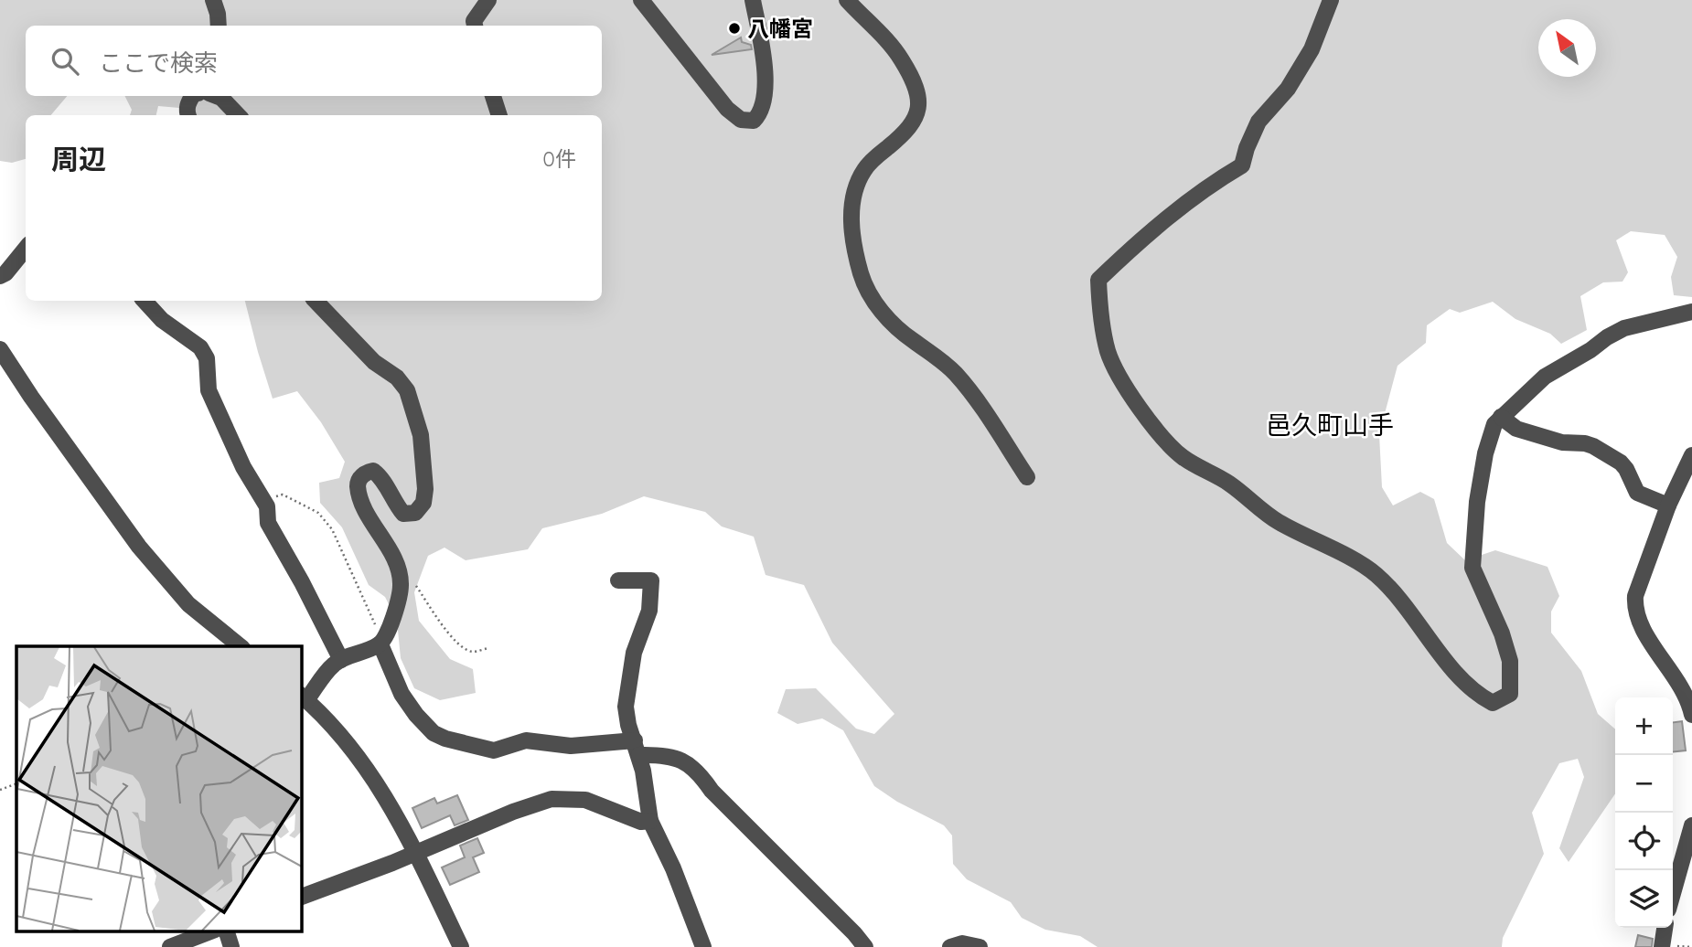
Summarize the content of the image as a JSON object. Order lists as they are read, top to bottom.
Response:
{
  "districts": ["邑久町山手"],
  "places": ["八幡宮"],
  "north": "top left",
  "page": {
    "search": "ここで検索",
    "heading": ["周辺", "0件"],
    "map_buttons": ["+", "−"]
  }
}
